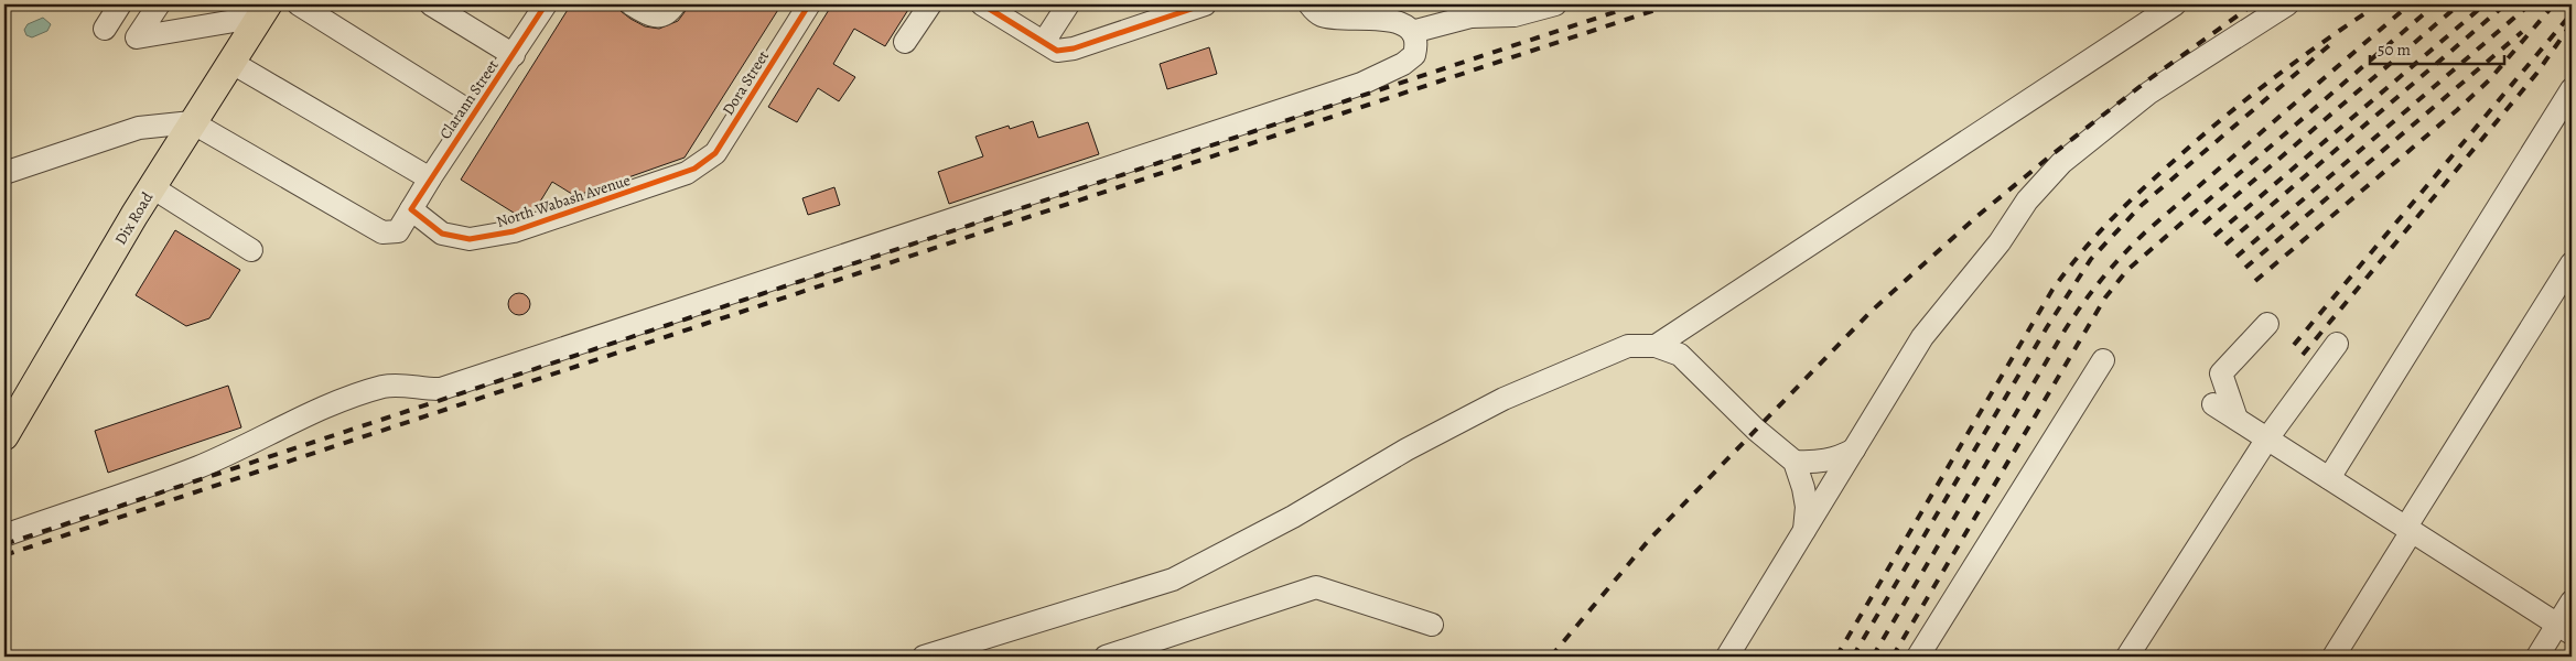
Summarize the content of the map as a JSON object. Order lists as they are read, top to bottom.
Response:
{
  "streets": {
    "main road": ["Dix Road"],
    "street": ["Dora Street", "Clarann Street", "North Wabash Avenue"]
  },
  "crossings": [
    ["Dora Street", "North Wabash Avenue"],
    ["Clarann Street", "North Wabash Avenue"],
    ["Clarann Street", "Dix Road"]
  ],
  "scale_bar": "50 m"
}
